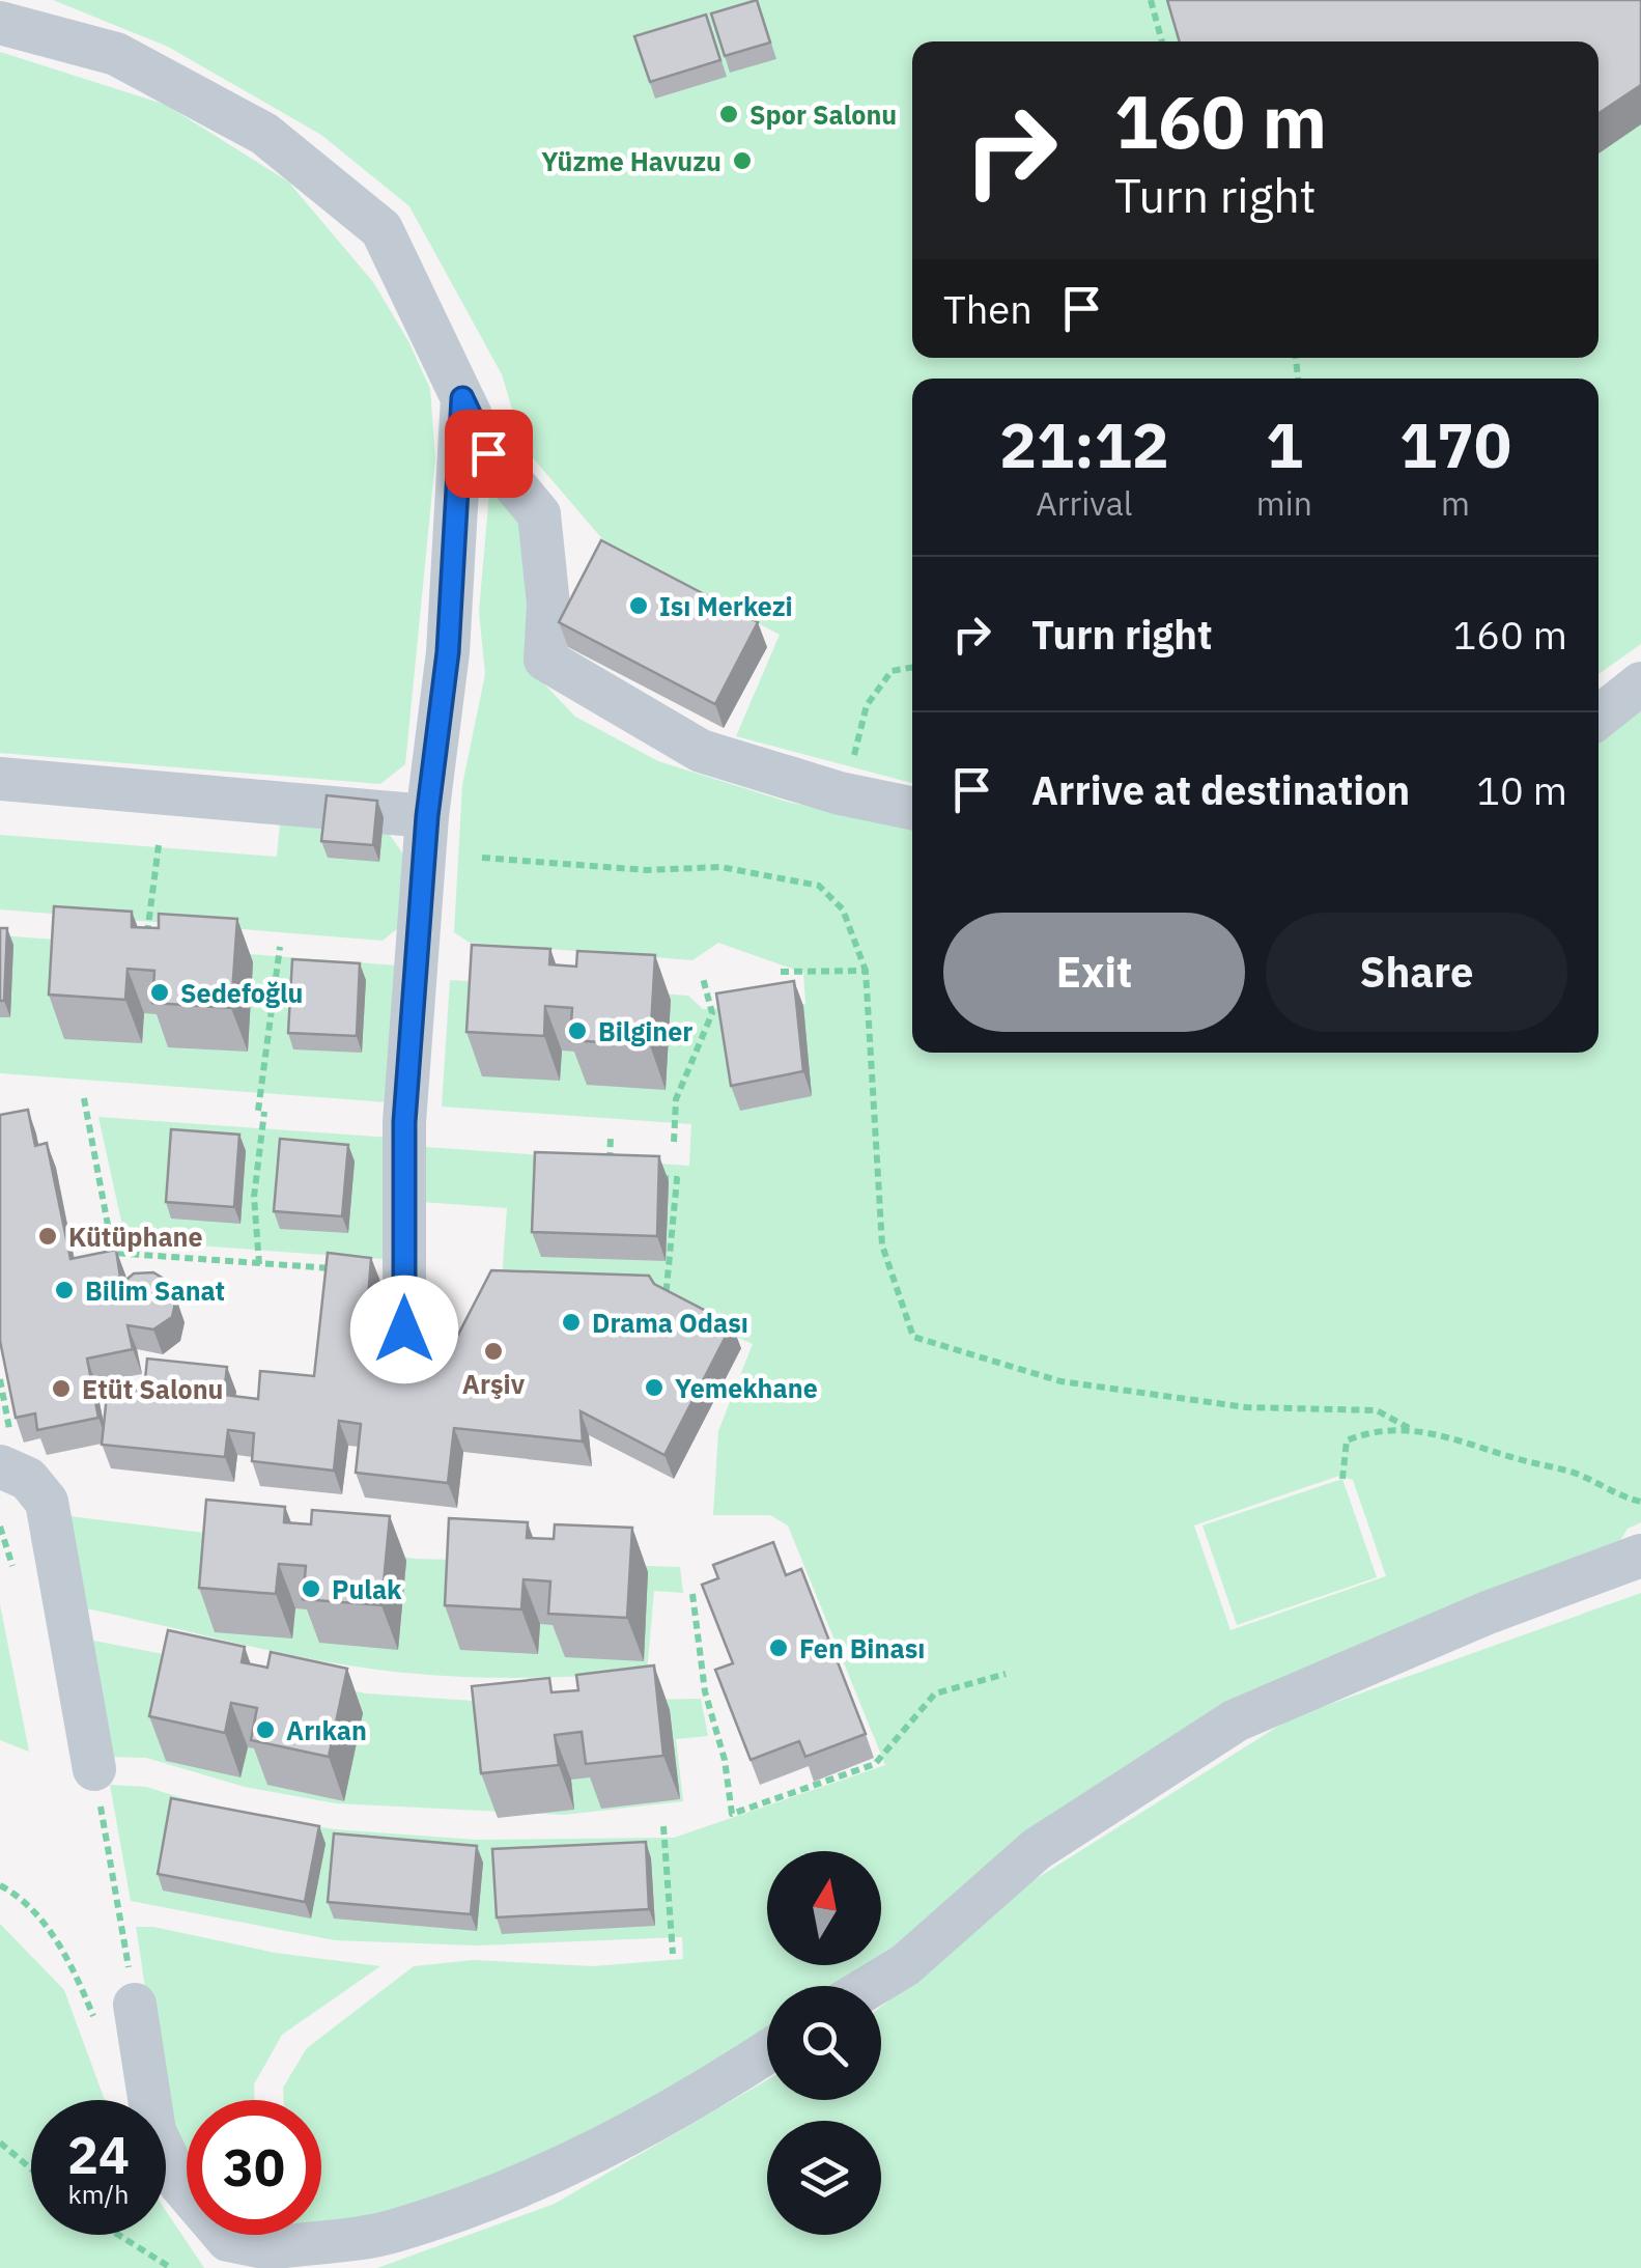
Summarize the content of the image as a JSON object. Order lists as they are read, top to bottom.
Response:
{
  "places": [
    "Spor Salonu",
    "Yüzme Havuzu",
    "Isı Merkezi",
    "Sedefoğlu",
    "Bilginer",
    "Kütüphane",
    "Bilim Sanat",
    "Drama Odası",
    "Arşiv",
    "Yemekhane",
    "Etüt Salonu",
    "Pulak",
    "Fen Binası",
    "Arıkan"
  ],
  "north": "top",
  "page": {
    "turn": ["160 m", "Turn right"],
    "then": "Then",
    "eta": [
      "21:12",
      "Arrival",
      "1",
      "min",
      "170",
      "m"
    ],
    "list": [
      {
        "name": "Turn right",
        "value": "160 m"
      },
      {
        "name": "Arrive at destination",
        "value": "10 m"
      }
    ],
    "buttons": ["Exit", "Share"],
    "speed": "24 km/h",
    "limit": "30"
  }
}
